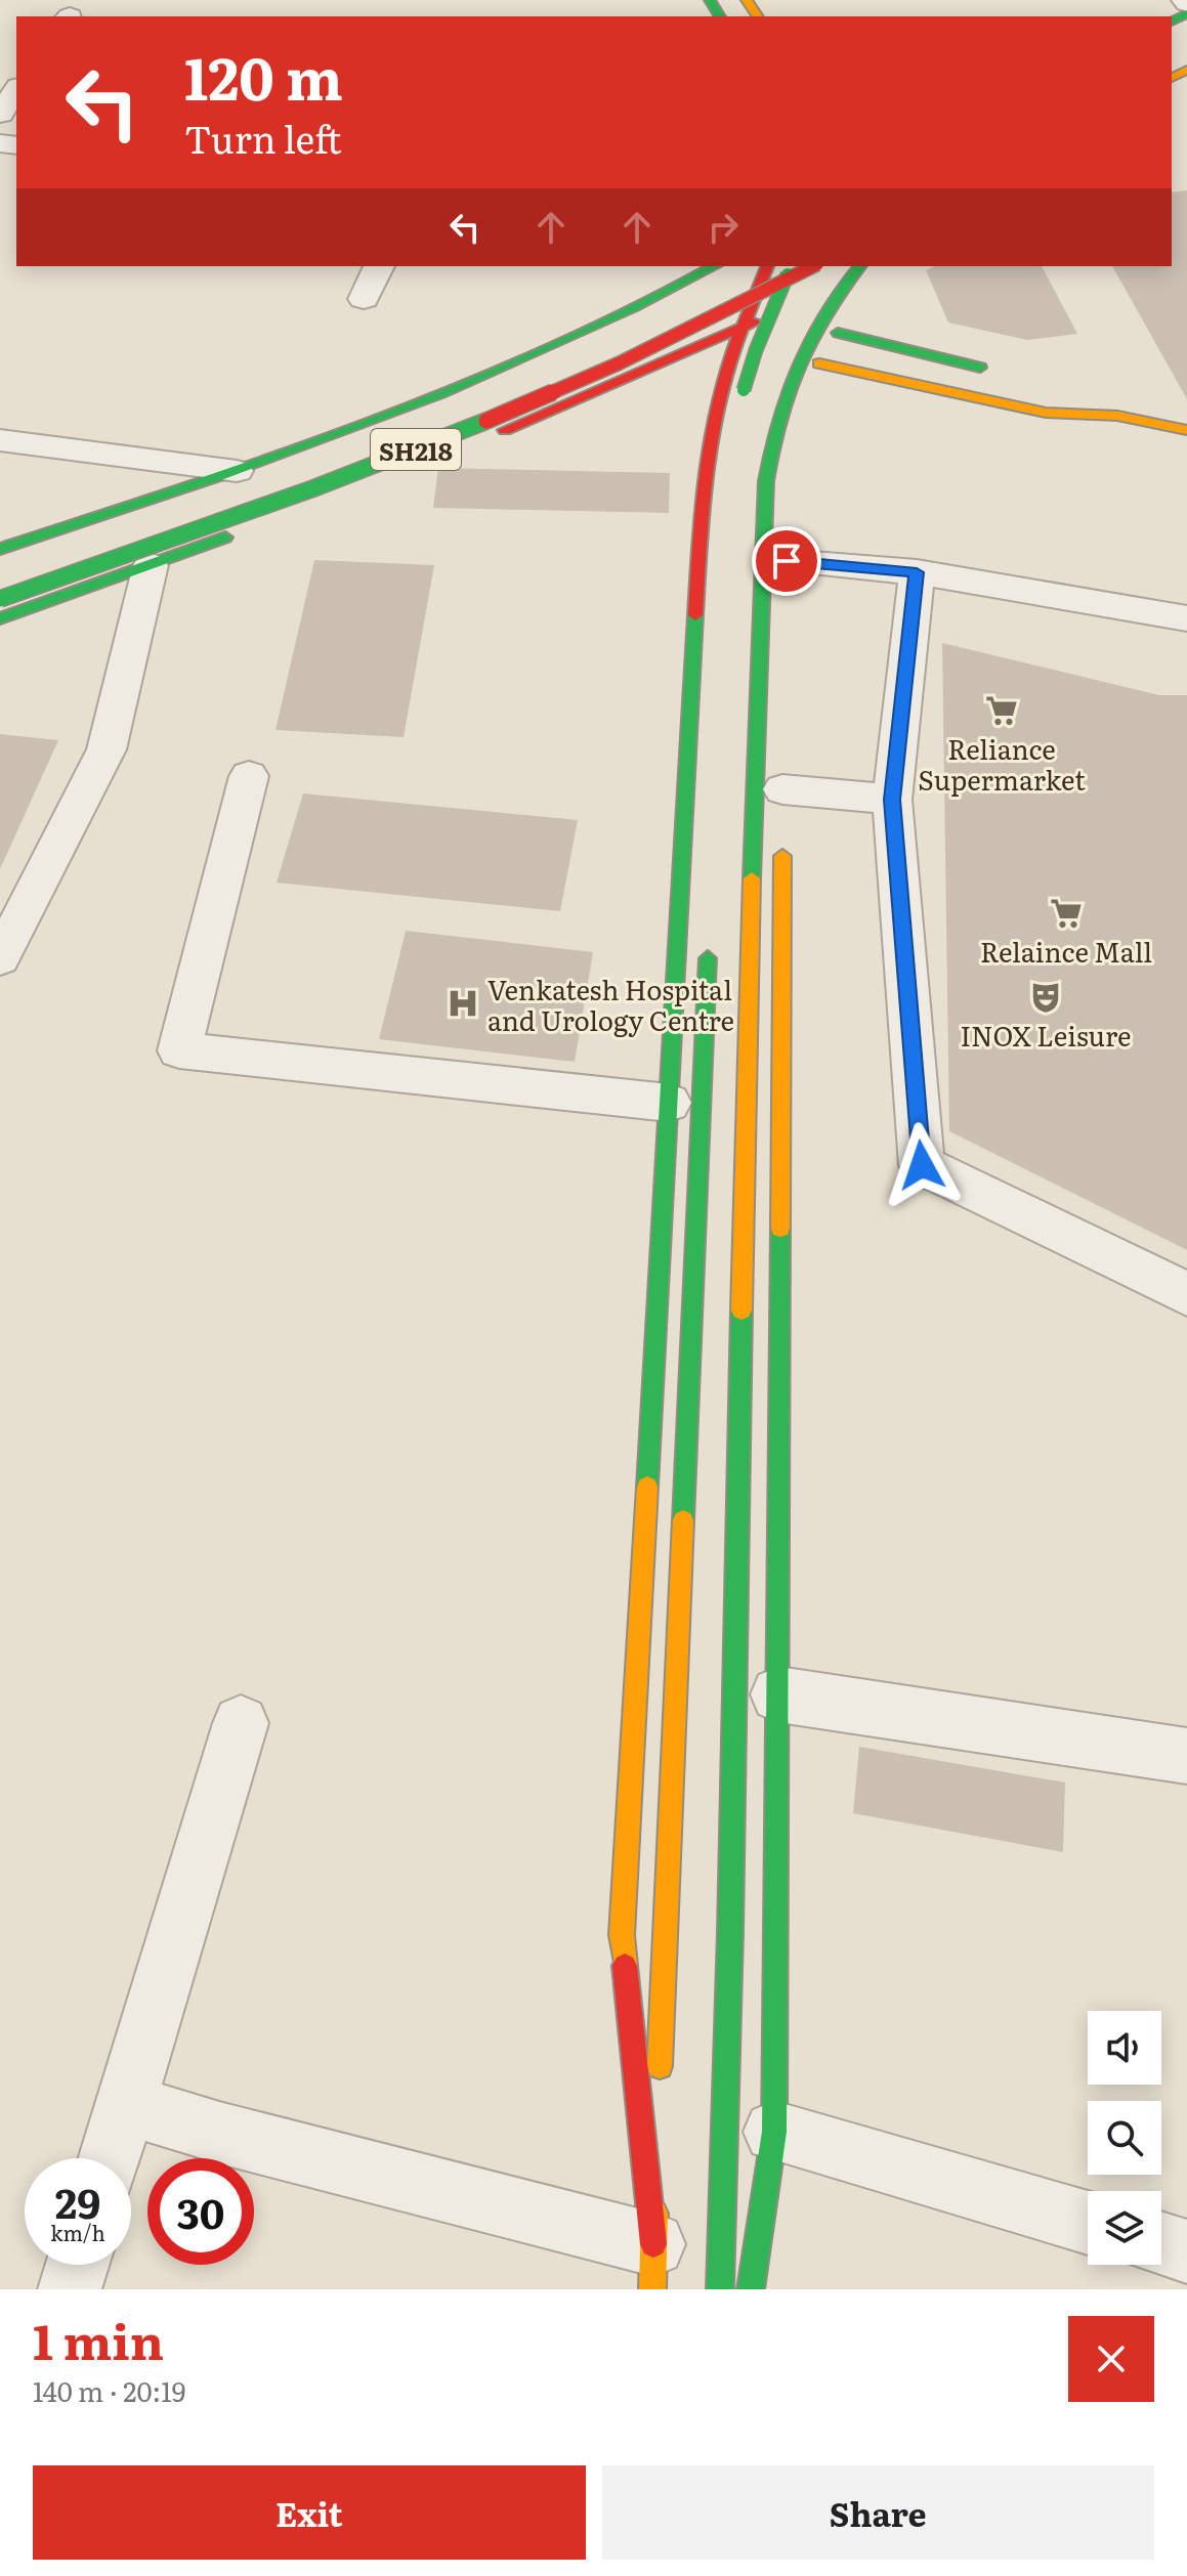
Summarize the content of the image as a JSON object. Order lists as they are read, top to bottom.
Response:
{
  "streets": {
    "main road": ["SH218"]
  },
  "places": {
    "supermarket": ["Reliance Supermarket", "Relaince Mall"],
    "theatre": ["INOX Leisure"],
    "hospital": ["Venkatesh Hospital and Urology Centre"]
  },
  "page": {
    "turn": ["120 m", "Turn left"],
    "speed": "29 km/h",
    "limit": "30",
    "heading": ["1 min", "140 m · 20:19"],
    "buttons": ["Exit", "Share"]
  }
}
